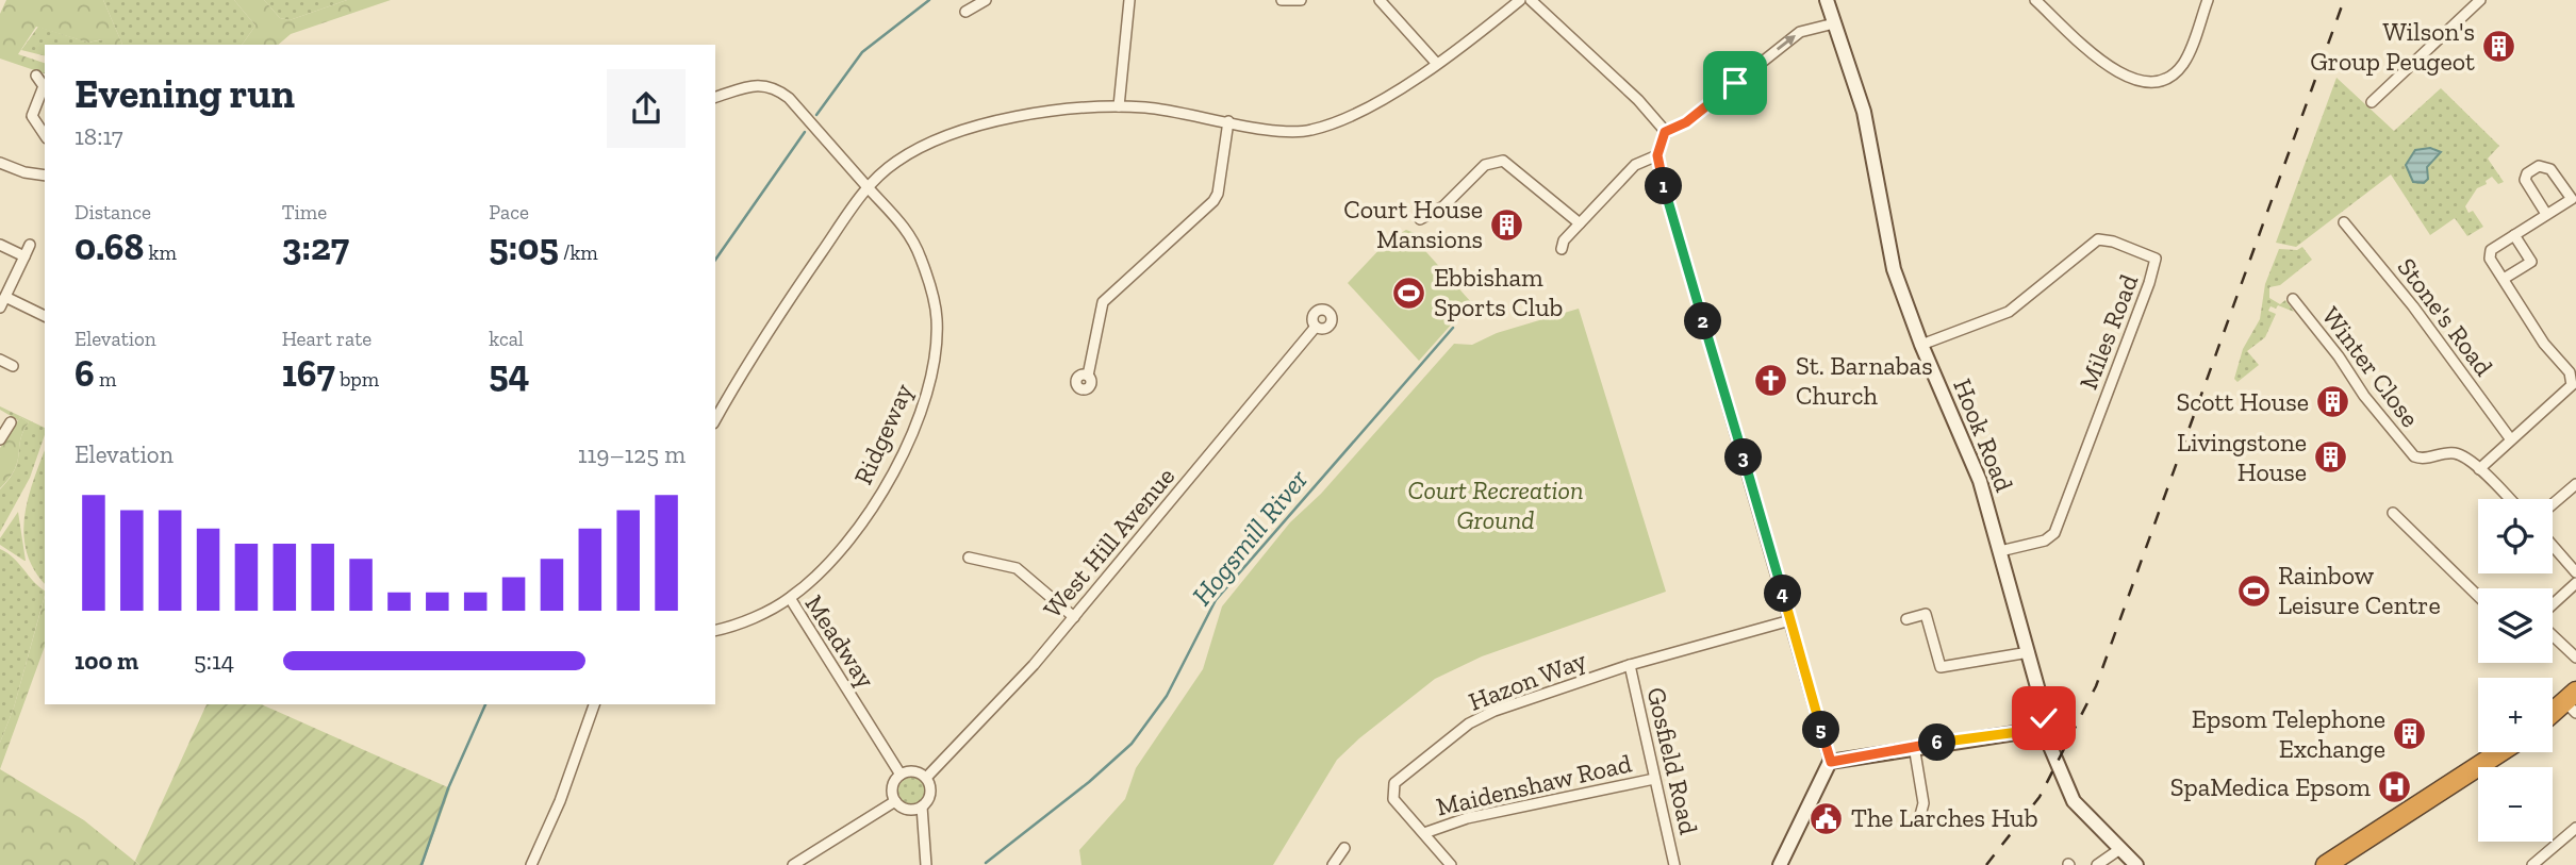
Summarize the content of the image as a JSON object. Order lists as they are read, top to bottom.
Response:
{
  "streets": {
    "main road": ["Hook Road"],
    "street": [
      "Stone's Road",
      "Miles Road",
      "Winter Close",
      "Ridgeway",
      "West Hill Avenue",
      "Meadway",
      "Hazon Way",
      "Gosfield Road",
      "Maidenshaw Road"
    ]
  },
  "crossings": [
    ["Miles Road", "Hook Road"],
    ["Ridgeway", "Meadway"],
    ["West Hill Avenue", "Meadway"],
    ["Hazon Way", "Gosfield Road"],
    ["Hazon Way", "Maidenshaw Road"],
    ["Gosfield Road", "Maidenshaw Road"]
  ],
  "water": ["Hogsmill River"],
  "parks": ["Court Recreation Ground"],
  "places": {
    "building": [
      "Wilson's Group Peugeot",
      "Court House Mansions",
      "Scott House",
      "Livingstone House",
      "Epsom Telephone Exchange"
    ],
    "sports": ["Ebbisham Sports Club", "Rainbow Leisure Centre"],
    "church": ["St. Barnabas Church"],
    "hospital": ["SpaMedica Epsom"],
    "public building": ["The Larches Hub"]
  },
  "page": {
    "heading": ["Evening run", "18:17"],
    "pins": [
      "1",
      "2",
      "3",
      "4",
      "5",
      "6"
    ],
    "stats": [
      ["Distance", "0.68 km"],
      ["Time", "3:27"],
      ["Pace", "5:05 /km"],
      ["Elevation", "6 m"],
      ["Heart rate", "167 bpm"],
      ["kcal", "54"]
    ],
    "chart": ["Elevation", "119–125 m"],
    "map_buttons": ["+", "−"],
    "list": [
      {
        "name": "100 m",
        "note": "5:14"
      }
    ]
  }
}
